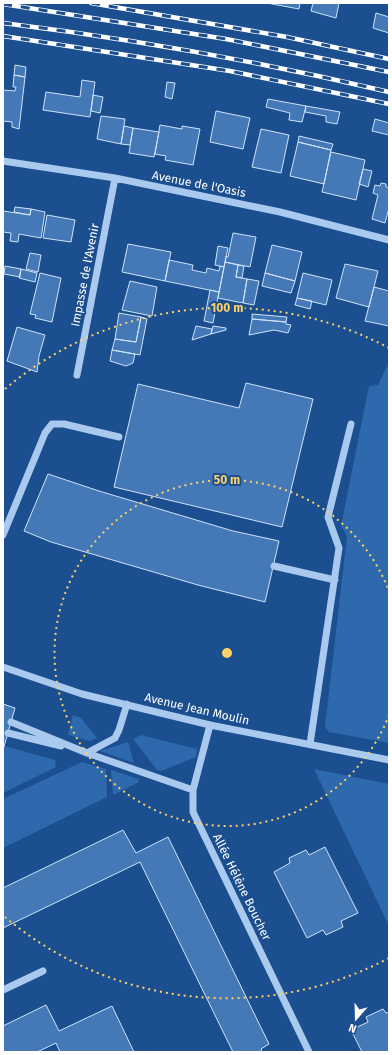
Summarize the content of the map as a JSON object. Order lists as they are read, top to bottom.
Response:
{
  "streets": {
    "street": [
      "Avenue de l'Oasis",
      "Impasse de l'Avenir",
      "Avenue Jean Moulin",
      "Allée Hélène Boucher"
    ]
  },
  "crossings": [
    ["Avenue de l'Oasis", "Impasse de l'Avenir"],
    ["Avenue Jean Moulin", "Allée Hélène Boucher"]
  ],
  "north": "bottom",
  "rings": ["100 m", "50 m"]
}
